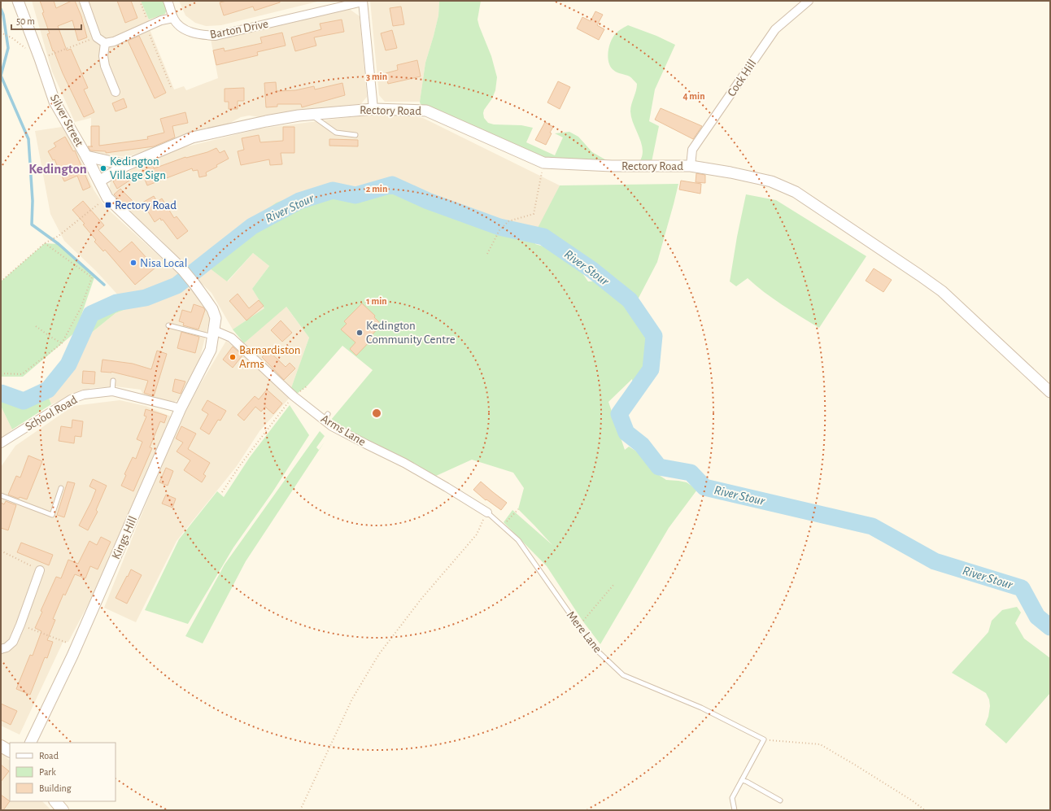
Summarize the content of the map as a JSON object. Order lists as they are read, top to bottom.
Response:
{
  "streets": {
    "street": [
      "Barton Drive",
      "Cock Hill",
      "Rectory Road",
      "Silver Street",
      "School Road",
      "Arms Lane",
      "Kings Hill"
    ],
    "lane": ["Mere Lane"]
  },
  "crossings": [
    ["Cock Hill", "Rectory Road"],
    ["Rectory Road", "Silver Street"],
    ["Silver Street", "Arms Lane"],
    ["Silver Street", "Kings Hill"],
    ["School Road", "Kings Hill"],
    ["Arms Lane", "Kings Hill"],
    ["Arms Lane", "Mere Lane"]
  ],
  "districts": ["Kedington"],
  "water": ["River Stour"],
  "places": {
    "other": [
      "Kedington Village Sign",
      "Nisa Local",
      "Kedington Community Centre",
      "Barnardiston Arms"
    ],
    "transit": ["Rectory Road"]
  },
  "legend": ["Road", "Park", "Building"],
  "scale_bar": "50 m",
  "rings": [
    "3 min",
    "4 min",
    "2 min",
    "1 min"
  ]
}
